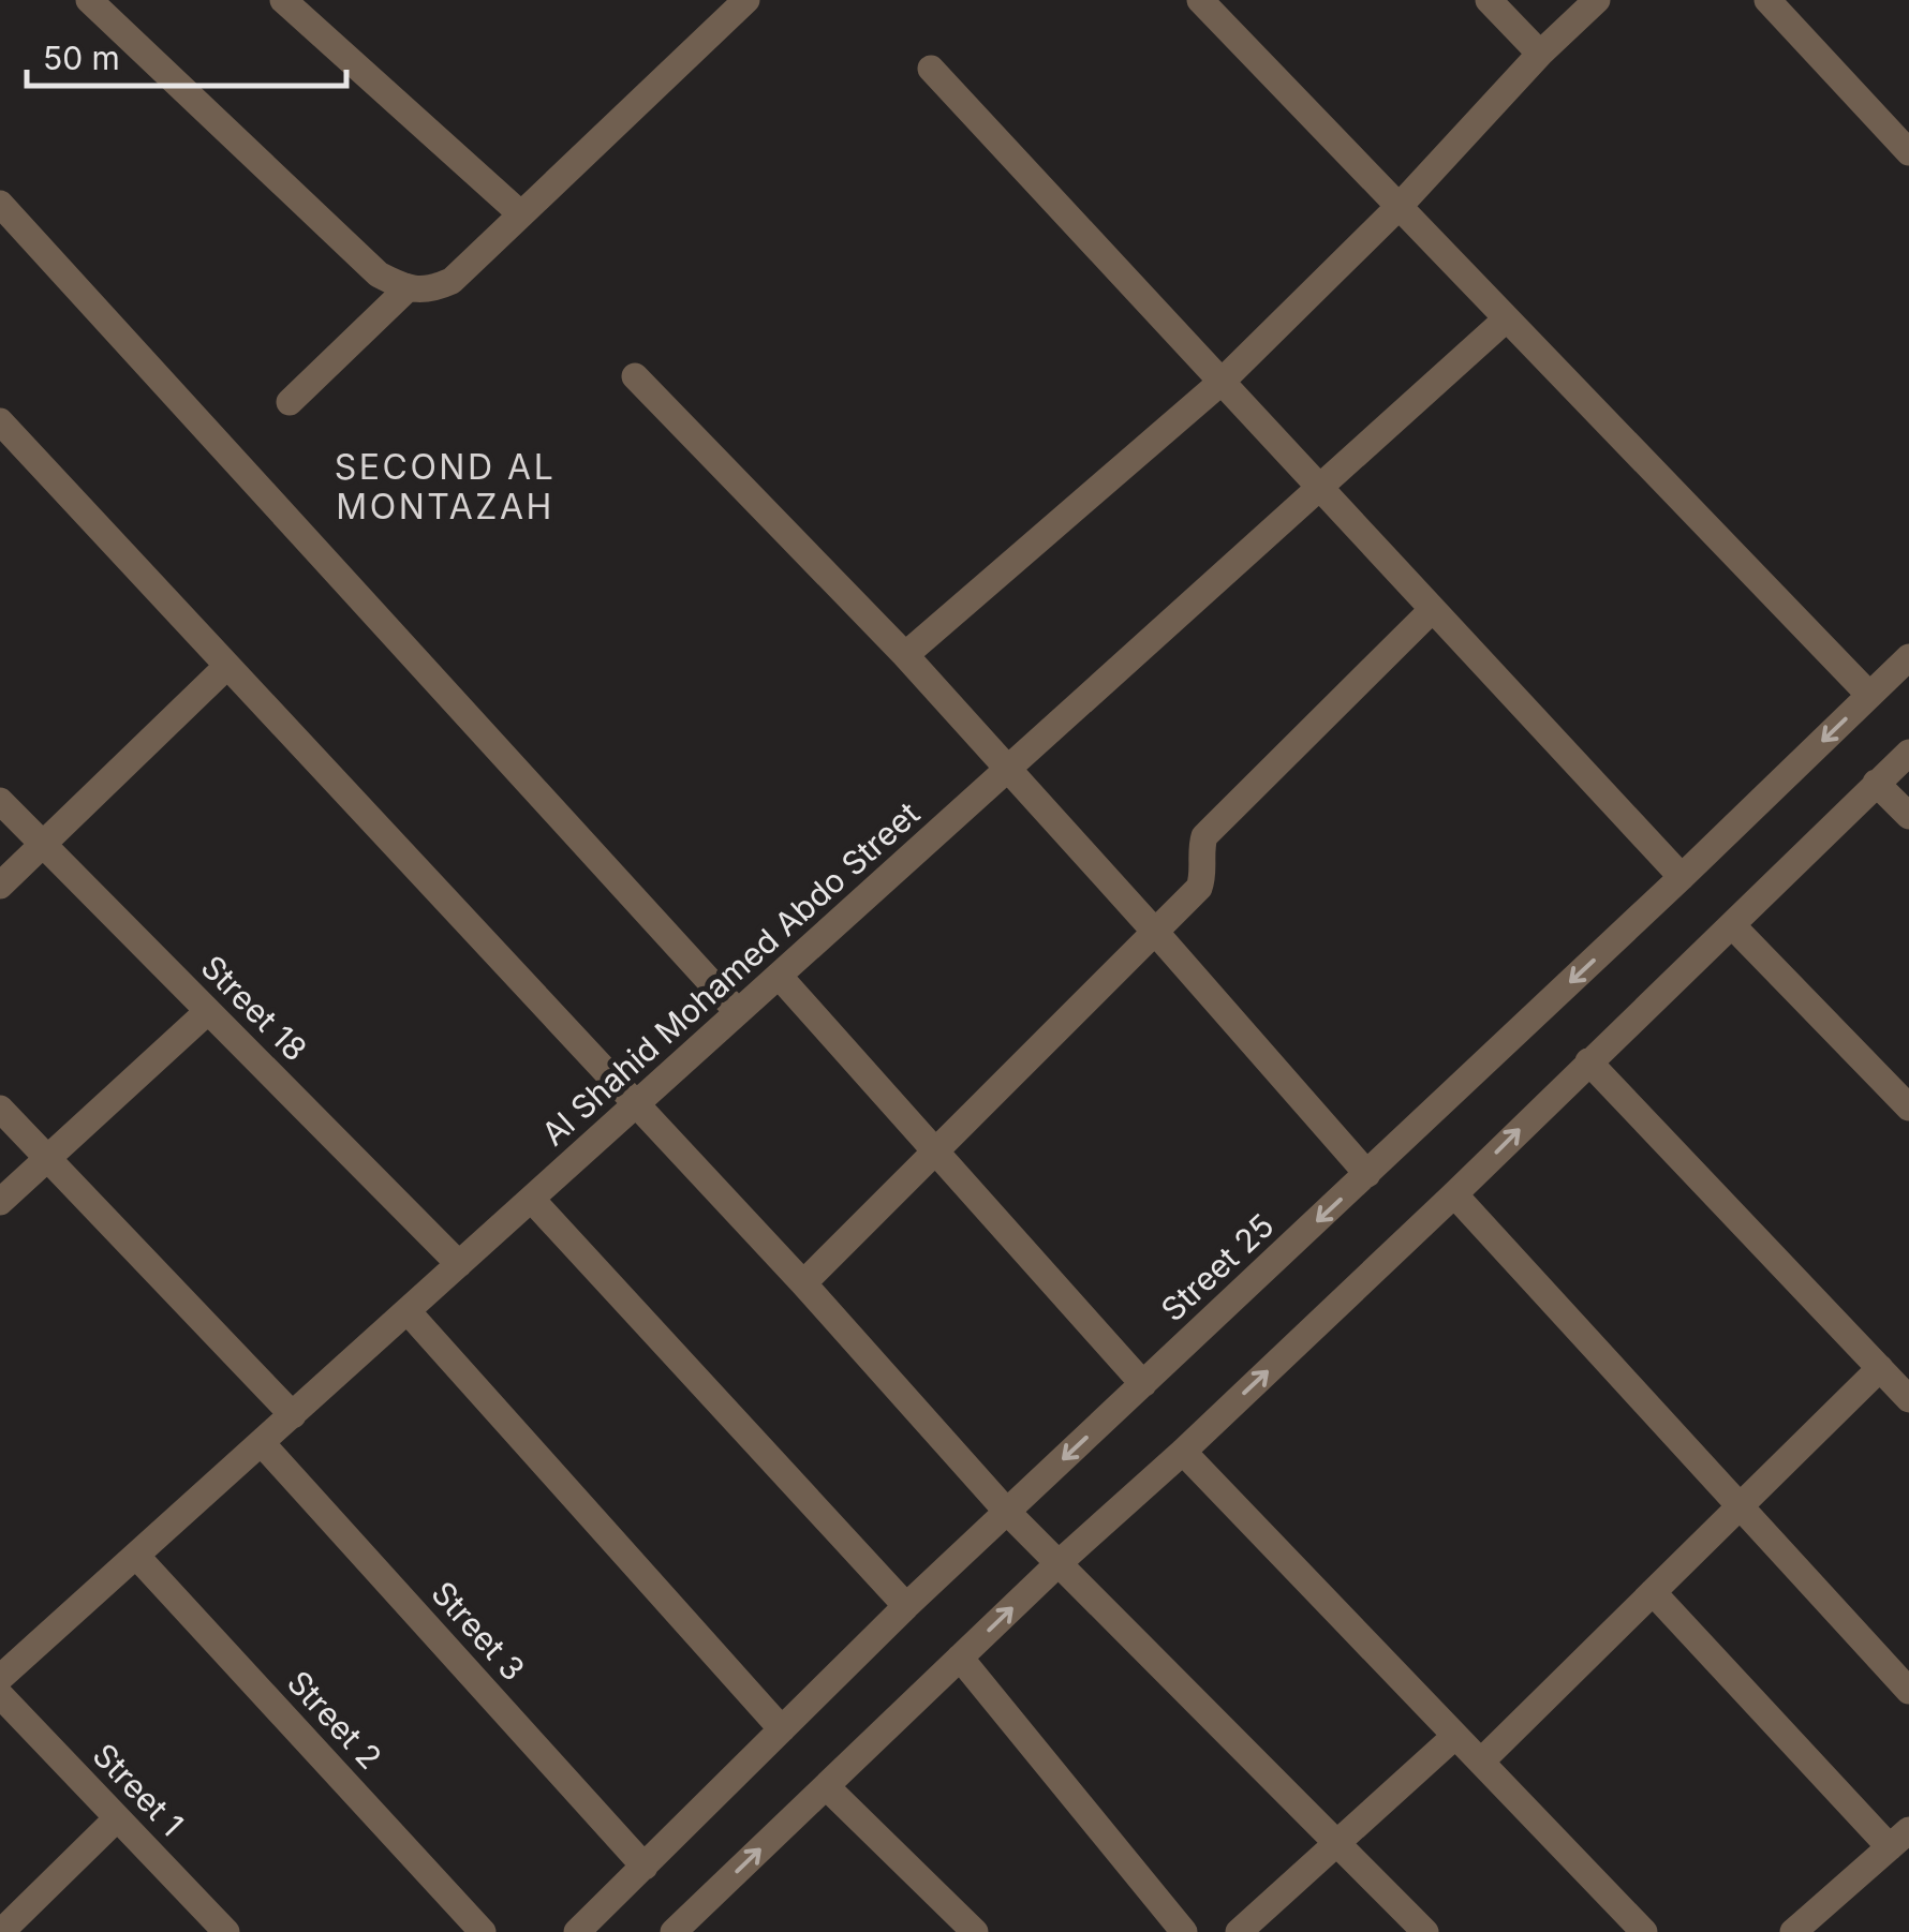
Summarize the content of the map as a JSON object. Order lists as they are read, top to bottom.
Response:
{
  "streets": {
    "street": [
      "Al Shahid Mohamed Abdo Street",
      "Street 18",
      "Street 25",
      "Street 3",
      "Street 2",
      "Street 1"
    ]
  },
  "crossings": [
    ["Al Shahid Mohamed Abdo Street", "Street 18"],
    ["Al Shahid Mohamed Abdo Street", "Street 3"],
    ["Al Shahid Mohamed Abdo Street", "Street 2"],
    ["Street 25", "Street 3"]
  ],
  "districts": ["SECOND AL MONTAZAH"],
  "scale_bar": "50 m"
}
